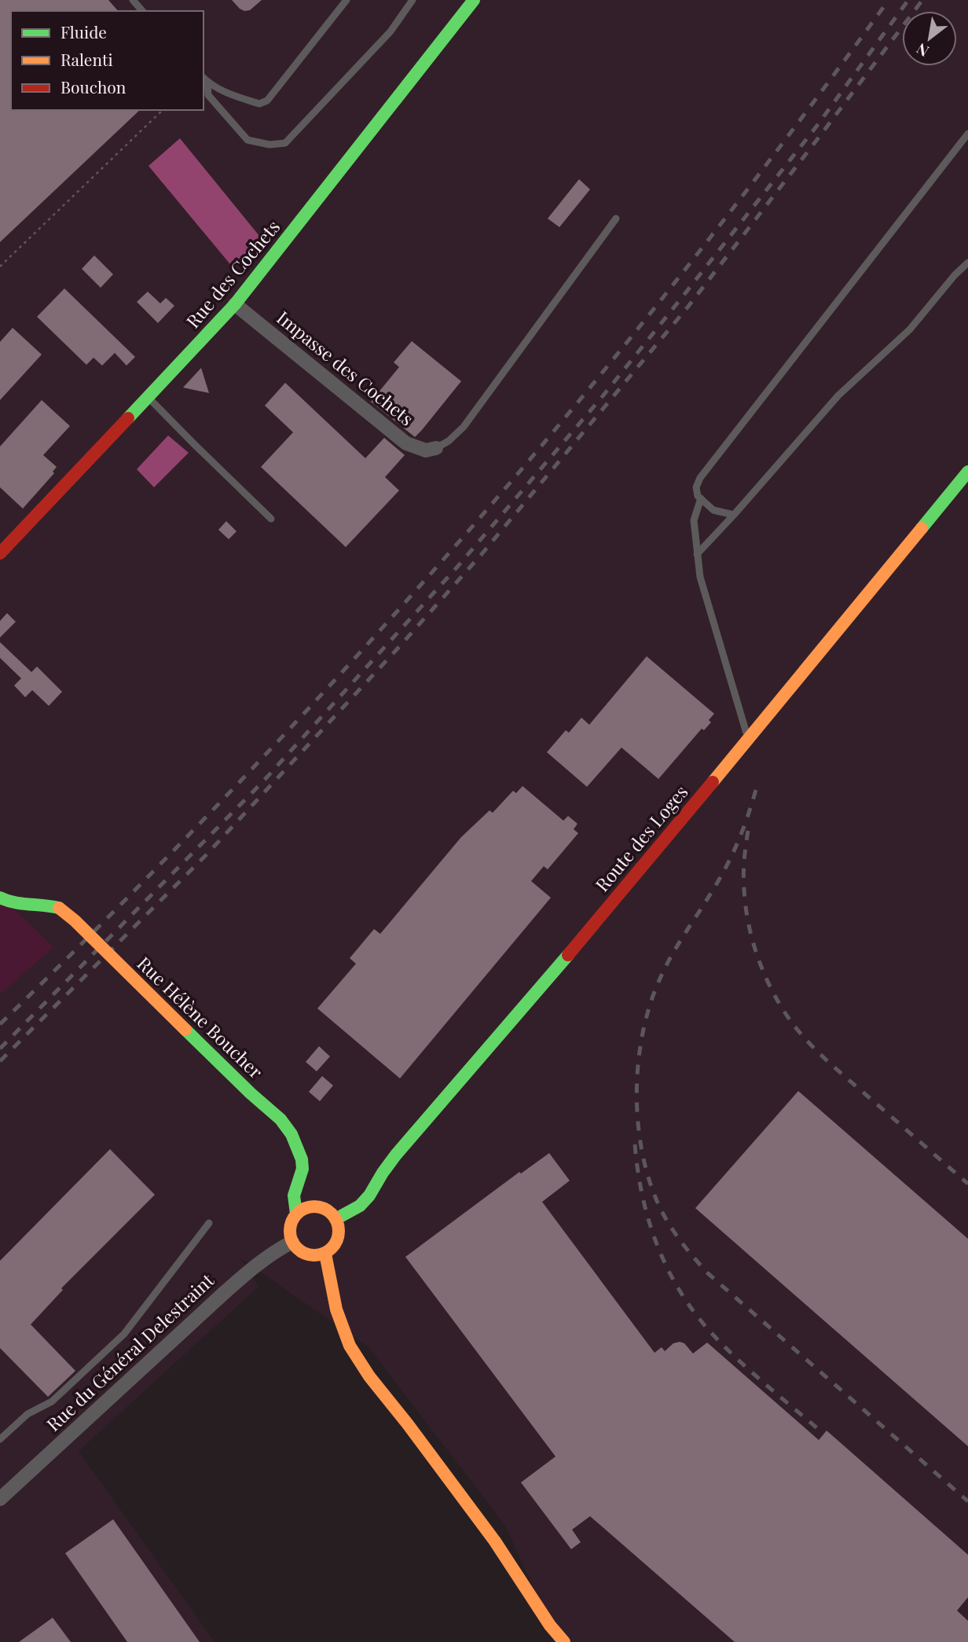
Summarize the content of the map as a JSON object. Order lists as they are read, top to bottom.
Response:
{
  "streets": {
    "street": [
      "Rue des Cochets",
      "Impasse des Cochets",
      "Route des Loges",
      "Rue Hélène Boucher",
      "Rue du Général Delestraint"
    ]
  },
  "crossings": [
    ["Rue des Cochets", "Impasse des Cochets"],
    ["Route des Loges", "Rue Hélène Boucher"],
    ["Route des Loges", "Rue du Général Delestraint"],
    ["Rue Hélène Boucher", "Rue du Général Delestraint"]
  ],
  "legend": ["Fluide", "Ralenti", "Bouchon"],
  "north": "bottom left"
}
